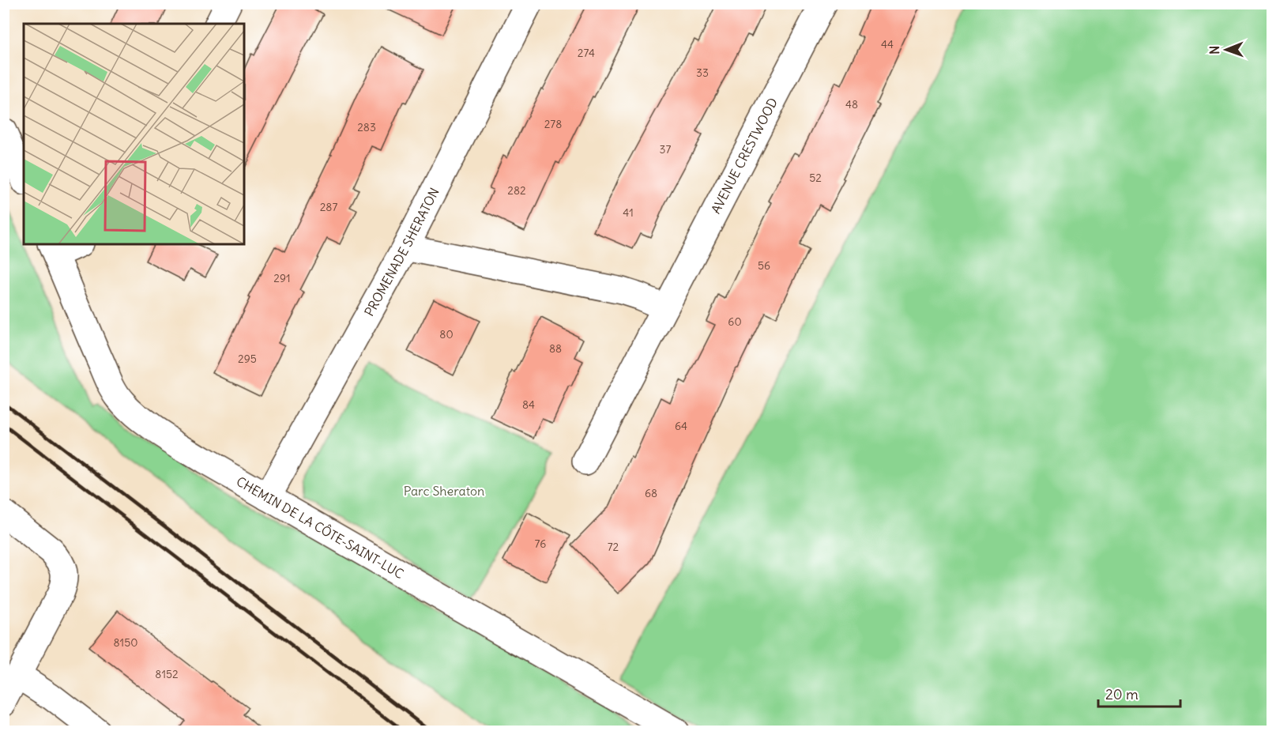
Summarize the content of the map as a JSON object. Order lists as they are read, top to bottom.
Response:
{
  "streets": {
    "street": ["AVENUE CRESTWOOD", "PROMENADE SHERATON", "CHEMIN DE LA CÔTE-SAINT-LUC"]
  },
  "crossings": [
    ["PROMENADE SHERATON", "CHEMIN DE LA CÔTE-SAINT-LUC"]
  ],
  "parks": ["Parc Sheraton"],
  "house_numbers": [
    "44",
    "274",
    "33",
    "48",
    "278",
    "283",
    "37",
    "52",
    "282",
    "287",
    "41",
    "56",
    "291",
    "60",
    "80",
    "88",
    "295",
    "84",
    "64",
    "68",
    "76",
    "72",
    "8150",
    "8152"
  ],
  "scale_bar": "20 m",
  "north": "left"
}
